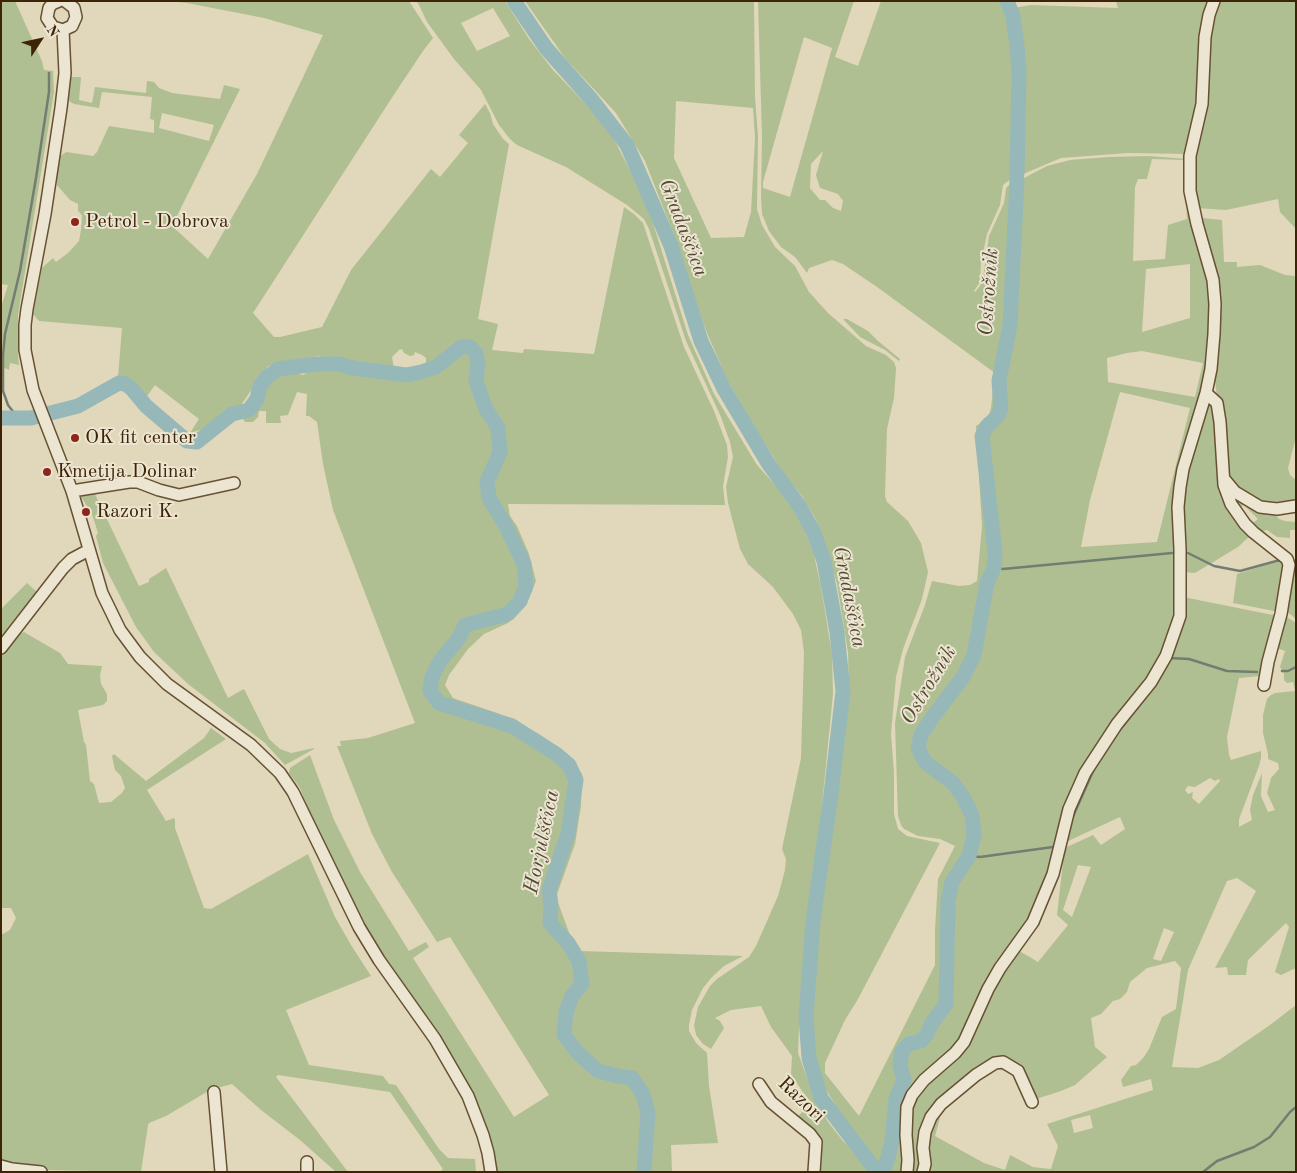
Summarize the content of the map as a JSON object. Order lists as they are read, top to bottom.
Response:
{
  "streets": {
    "street": ["Razori"]
  },
  "water": ["Gradaščica", "Ostrožnik", "Horjulščica"],
  "places": [
    "Petrol - Dobrova",
    "OK fit center",
    "Kmetija Dolinar",
    "Razori K."
  ],
  "north": "top right"
}
